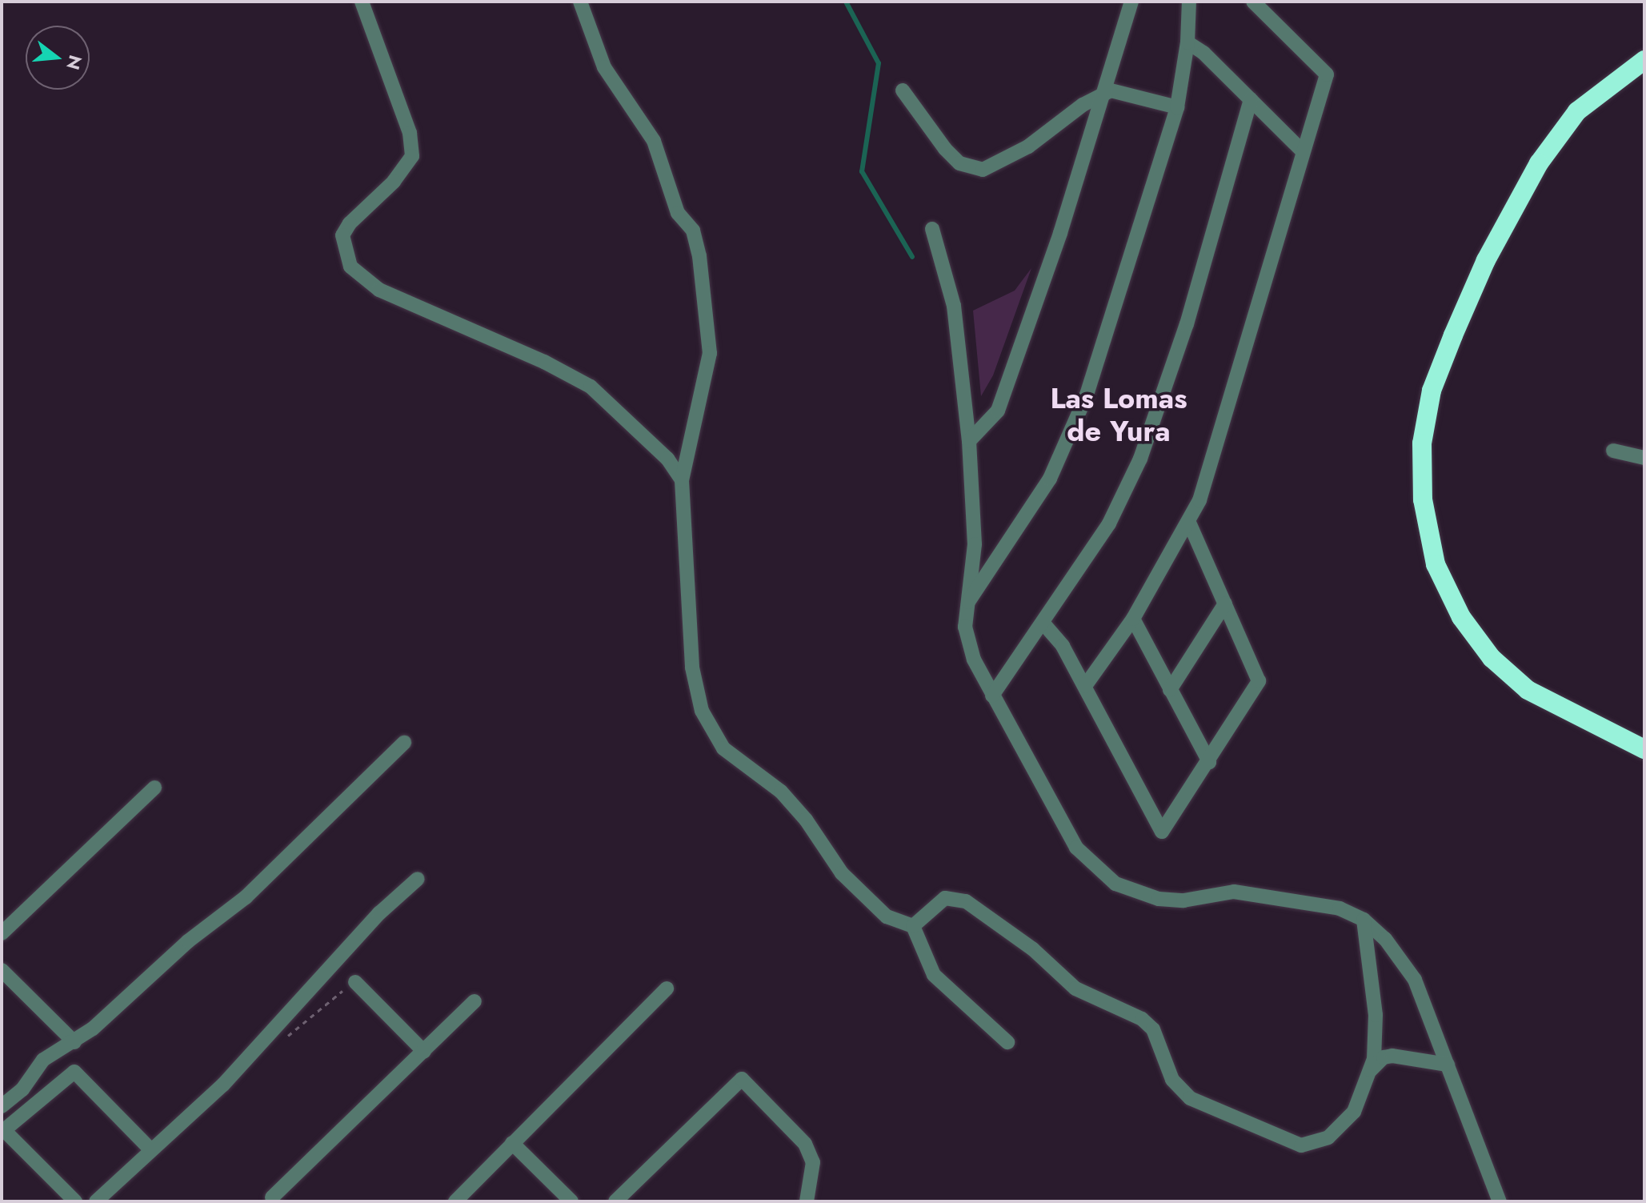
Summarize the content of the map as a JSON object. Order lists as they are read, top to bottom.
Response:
{
  "districts": ["Las Lomas de Yura"],
  "north": "right"
}
